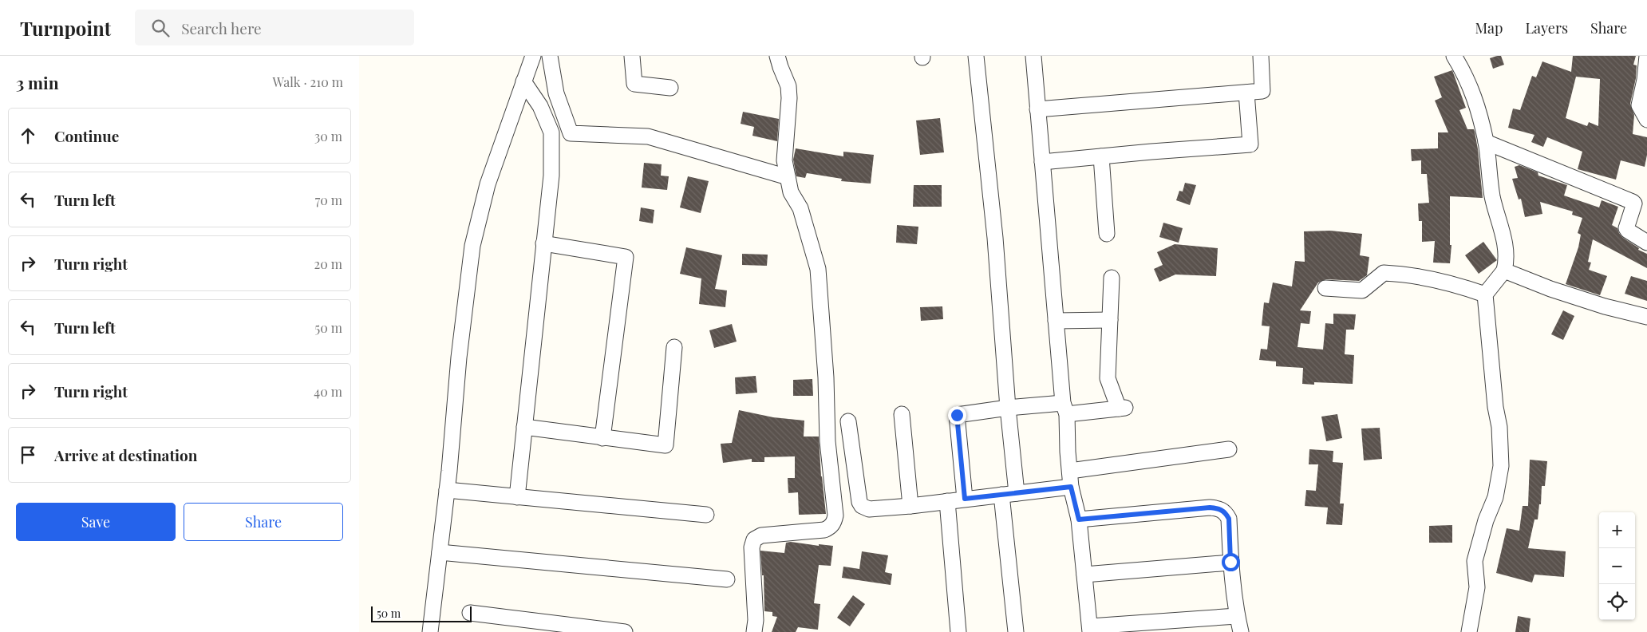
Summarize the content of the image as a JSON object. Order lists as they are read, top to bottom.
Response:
{
  "scale_bar": "50 m",
  "page": {
    "header": "Turnpoint",
    "search": "Search here",
    "nav": ["Map", "Layers", "Share"],
    "heading": ["3 min", "Walk · 210 m"],
    "list": [
      ["Continue", "30 m"],
      ["Turn left", "70 m"],
      ["Turn right", "20 m"],
      ["Turn left", "50 m"],
      ["Turn right", "40 m"],
      "Arrive at destination"
    ],
    "buttons": ["Save", "Share"],
    "map_buttons": ["+", "−"],
    "scale": "50 m"
  }
}
